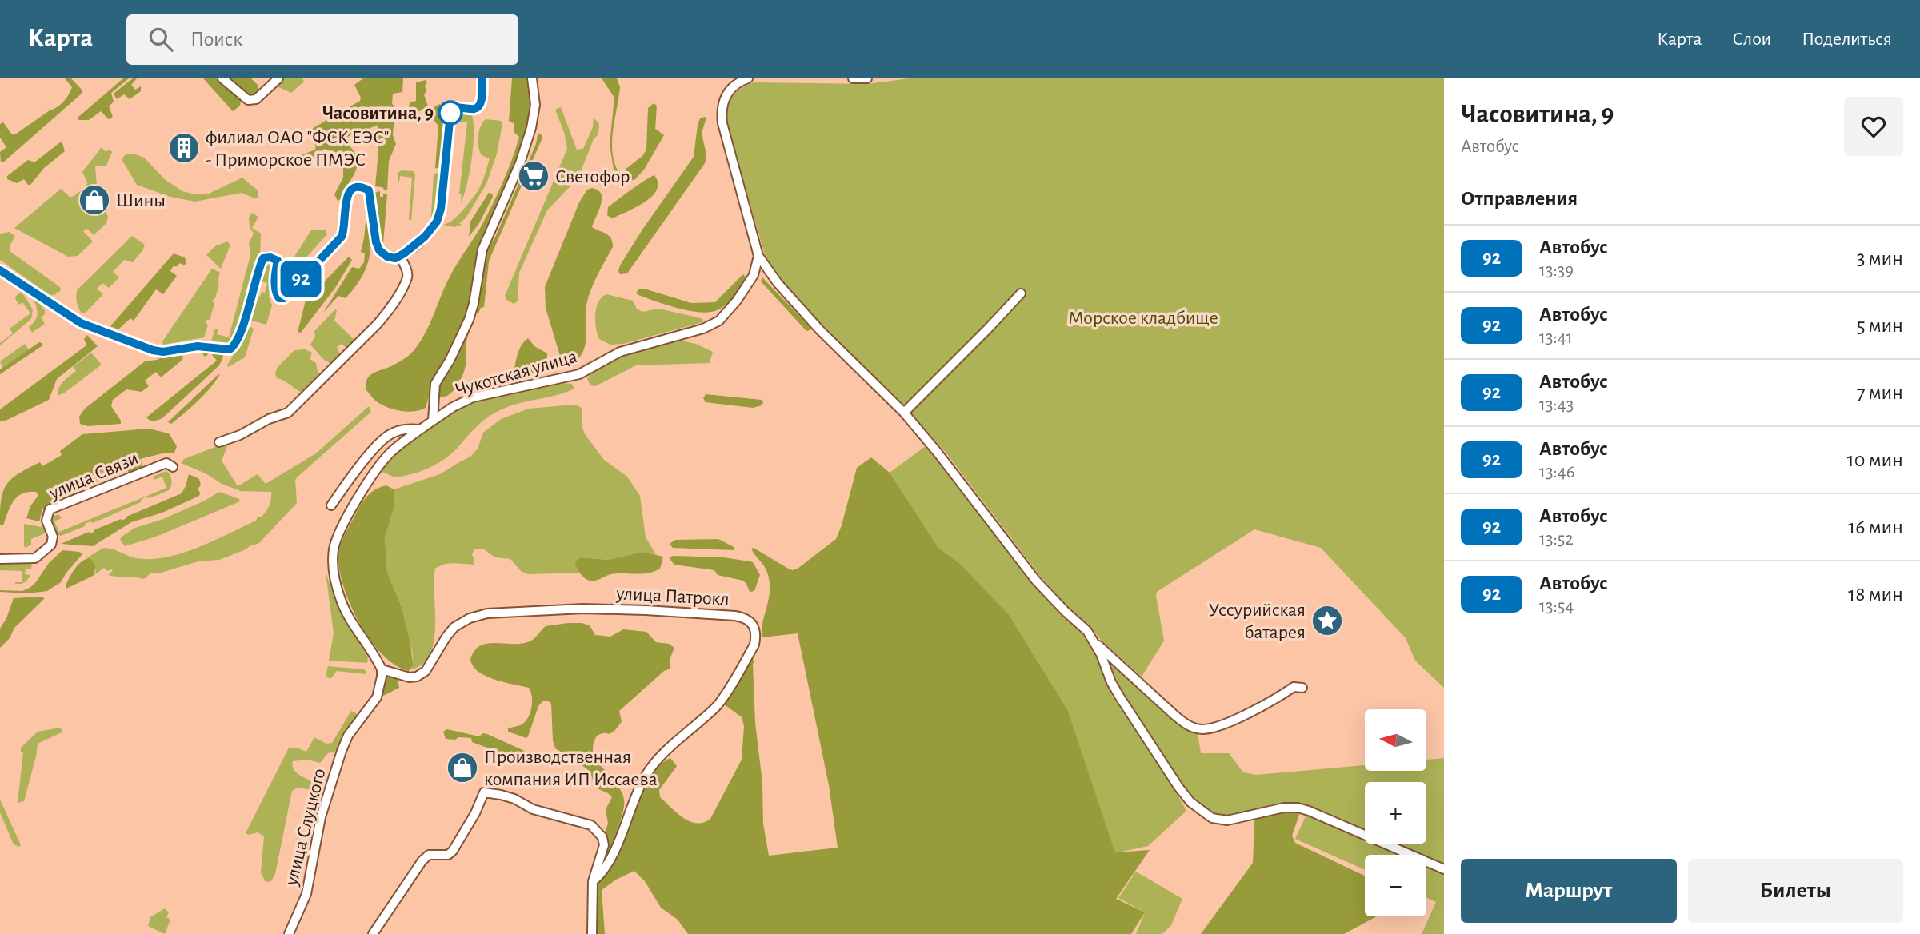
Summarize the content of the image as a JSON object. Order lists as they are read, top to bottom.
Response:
{
  "streets": {
    "street": [
      "Чукотская улица",
      "улица Связи",
      "улица Патрокл",
      "улица Слуцкого"
    ]
  },
  "crossings": [
    ["улица Патрокл", "улица Слуцкого"]
  ],
  "parks": ["Морское кладбище"],
  "places": {
    "other": ["Часовитина, 9"],
    "building": ["филиал ОАО \"ФСК ЕЭС\" - Приморское ПМЭС"],
    "supermarket": ["Светофор"],
    "shop": ["Шины", "Производственная компания ИП Иссаева"],
    "place": ["Уссурийская батарея"]
  },
  "lines": ["bus line 92"],
  "north": "left",
  "page": {
    "header": "Карта",
    "search": "Поиск",
    "nav": ["Карта", "Слои", "Поделиться"],
    "on_map": "92",
    "heading": [
      ["Часовитина, 9", "Автобус"],
      "Отправления"
    ],
    "list": [
      {
        "mark": "92",
        "name": "Автобус",
        "note": "13:39",
        "value": "3 мин"
      },
      {
        "mark": "92",
        "name": "Автобус",
        "note": "13:41",
        "value": "5 мин"
      },
      {
        "mark": "92",
        "name": "Автобус",
        "note": "13:43",
        "value": "7 мин"
      },
      {
        "mark": "92",
        "name": "Автобус",
        "note": "13:46",
        "value": "10 мин"
      },
      {
        "mark": "92",
        "name": "Автобус",
        "note": "13:52",
        "value": "16 мин"
      },
      {
        "mark": "92",
        "name": "Автобус",
        "note": "13:54",
        "value": "18 мин"
      }
    ],
    "map_buttons": ["+", "−"],
    "buttons": ["Маршрут", "Билеты"]
  }
}
